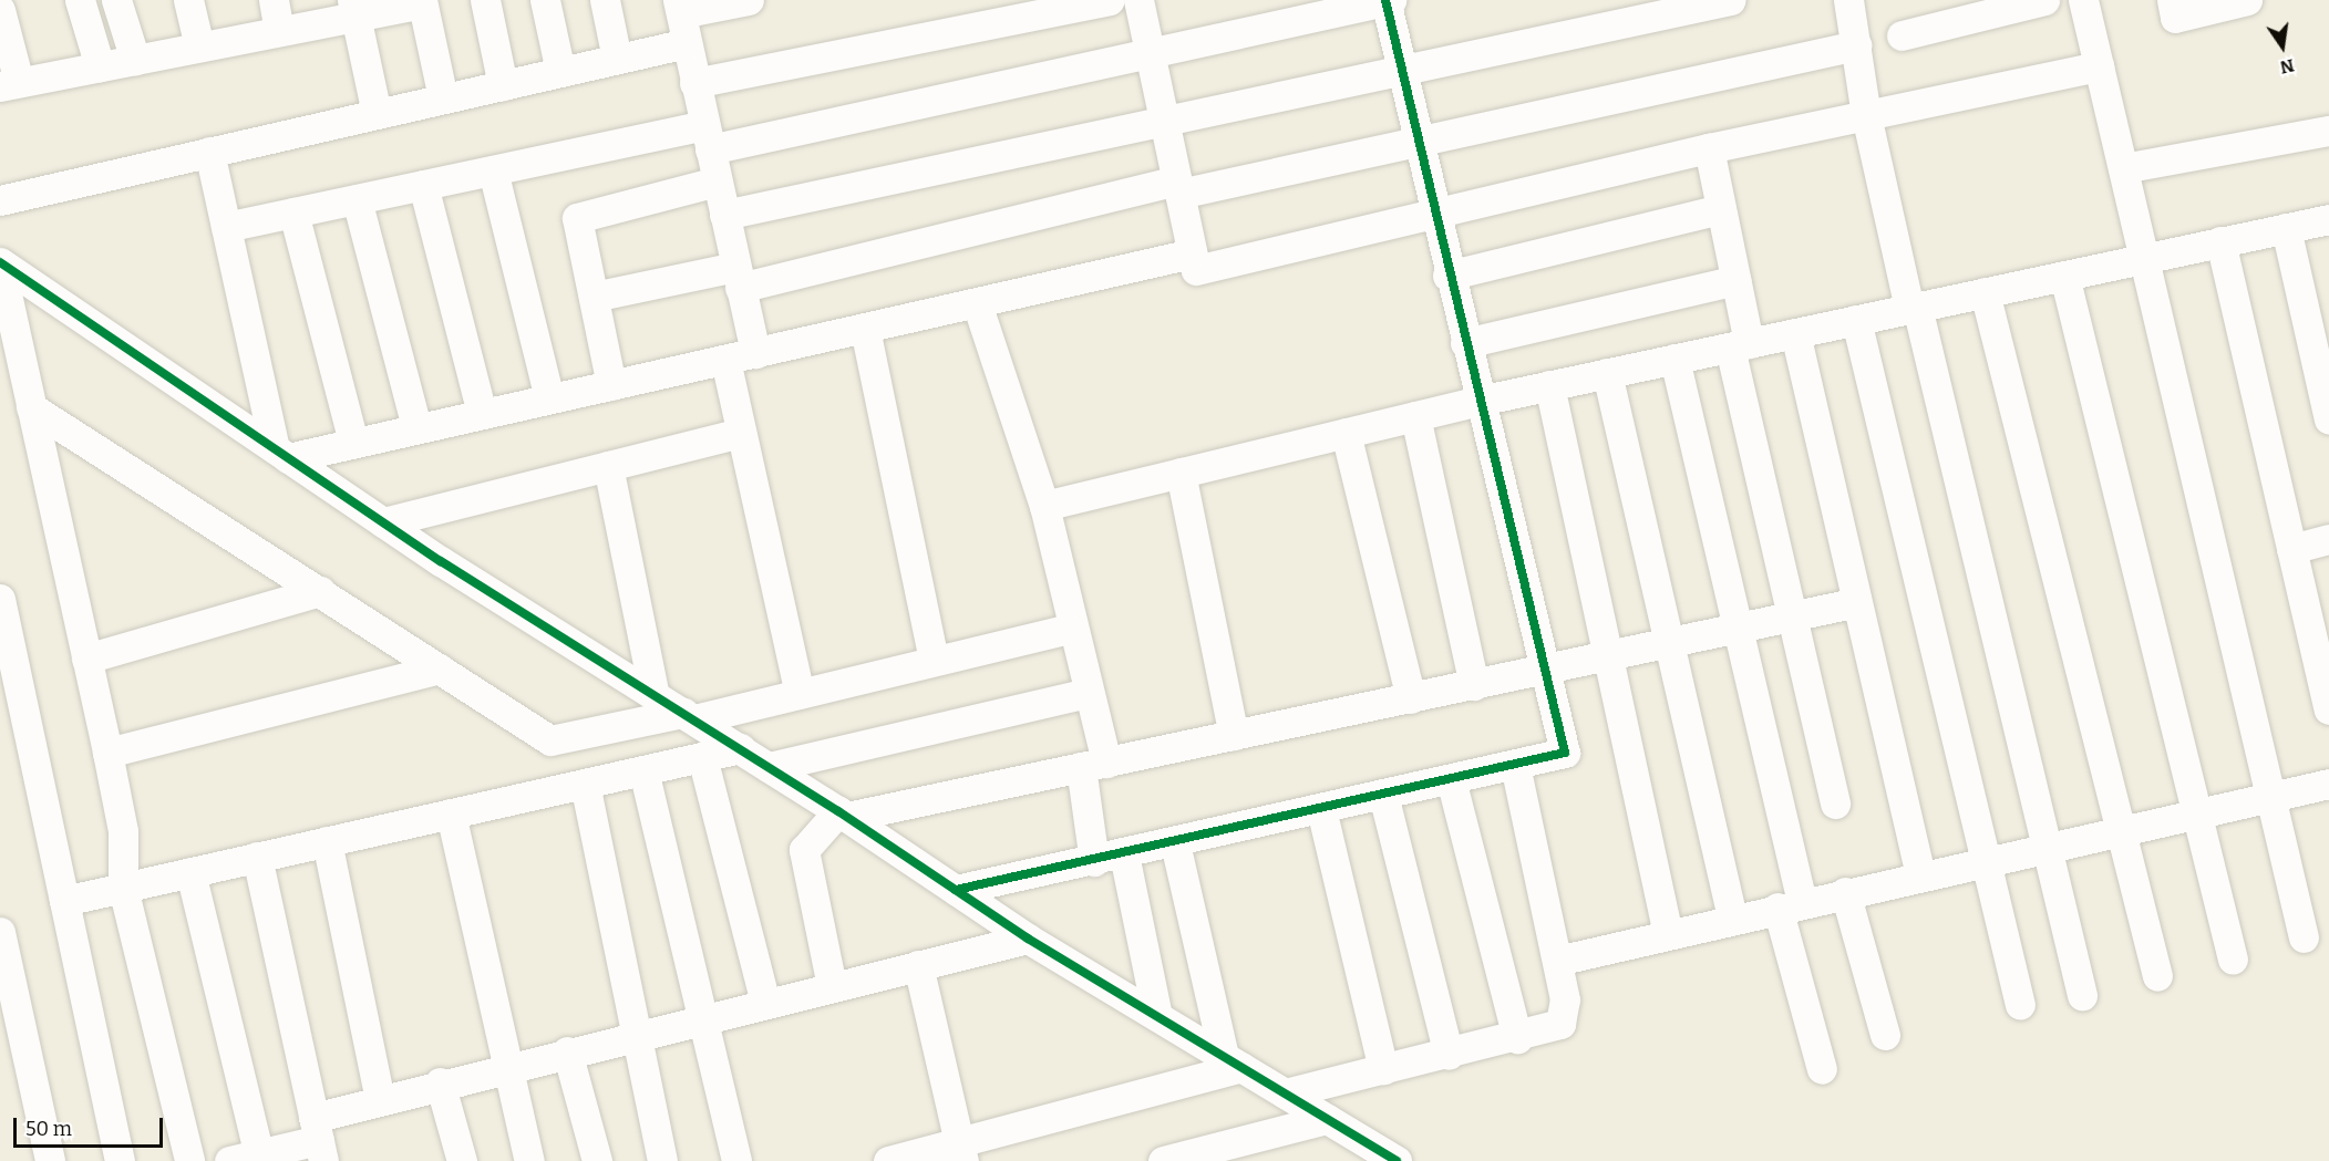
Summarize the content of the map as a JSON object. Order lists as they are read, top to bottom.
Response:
{
  "scale_bar": "50 m",
  "north": "bottom"
}
